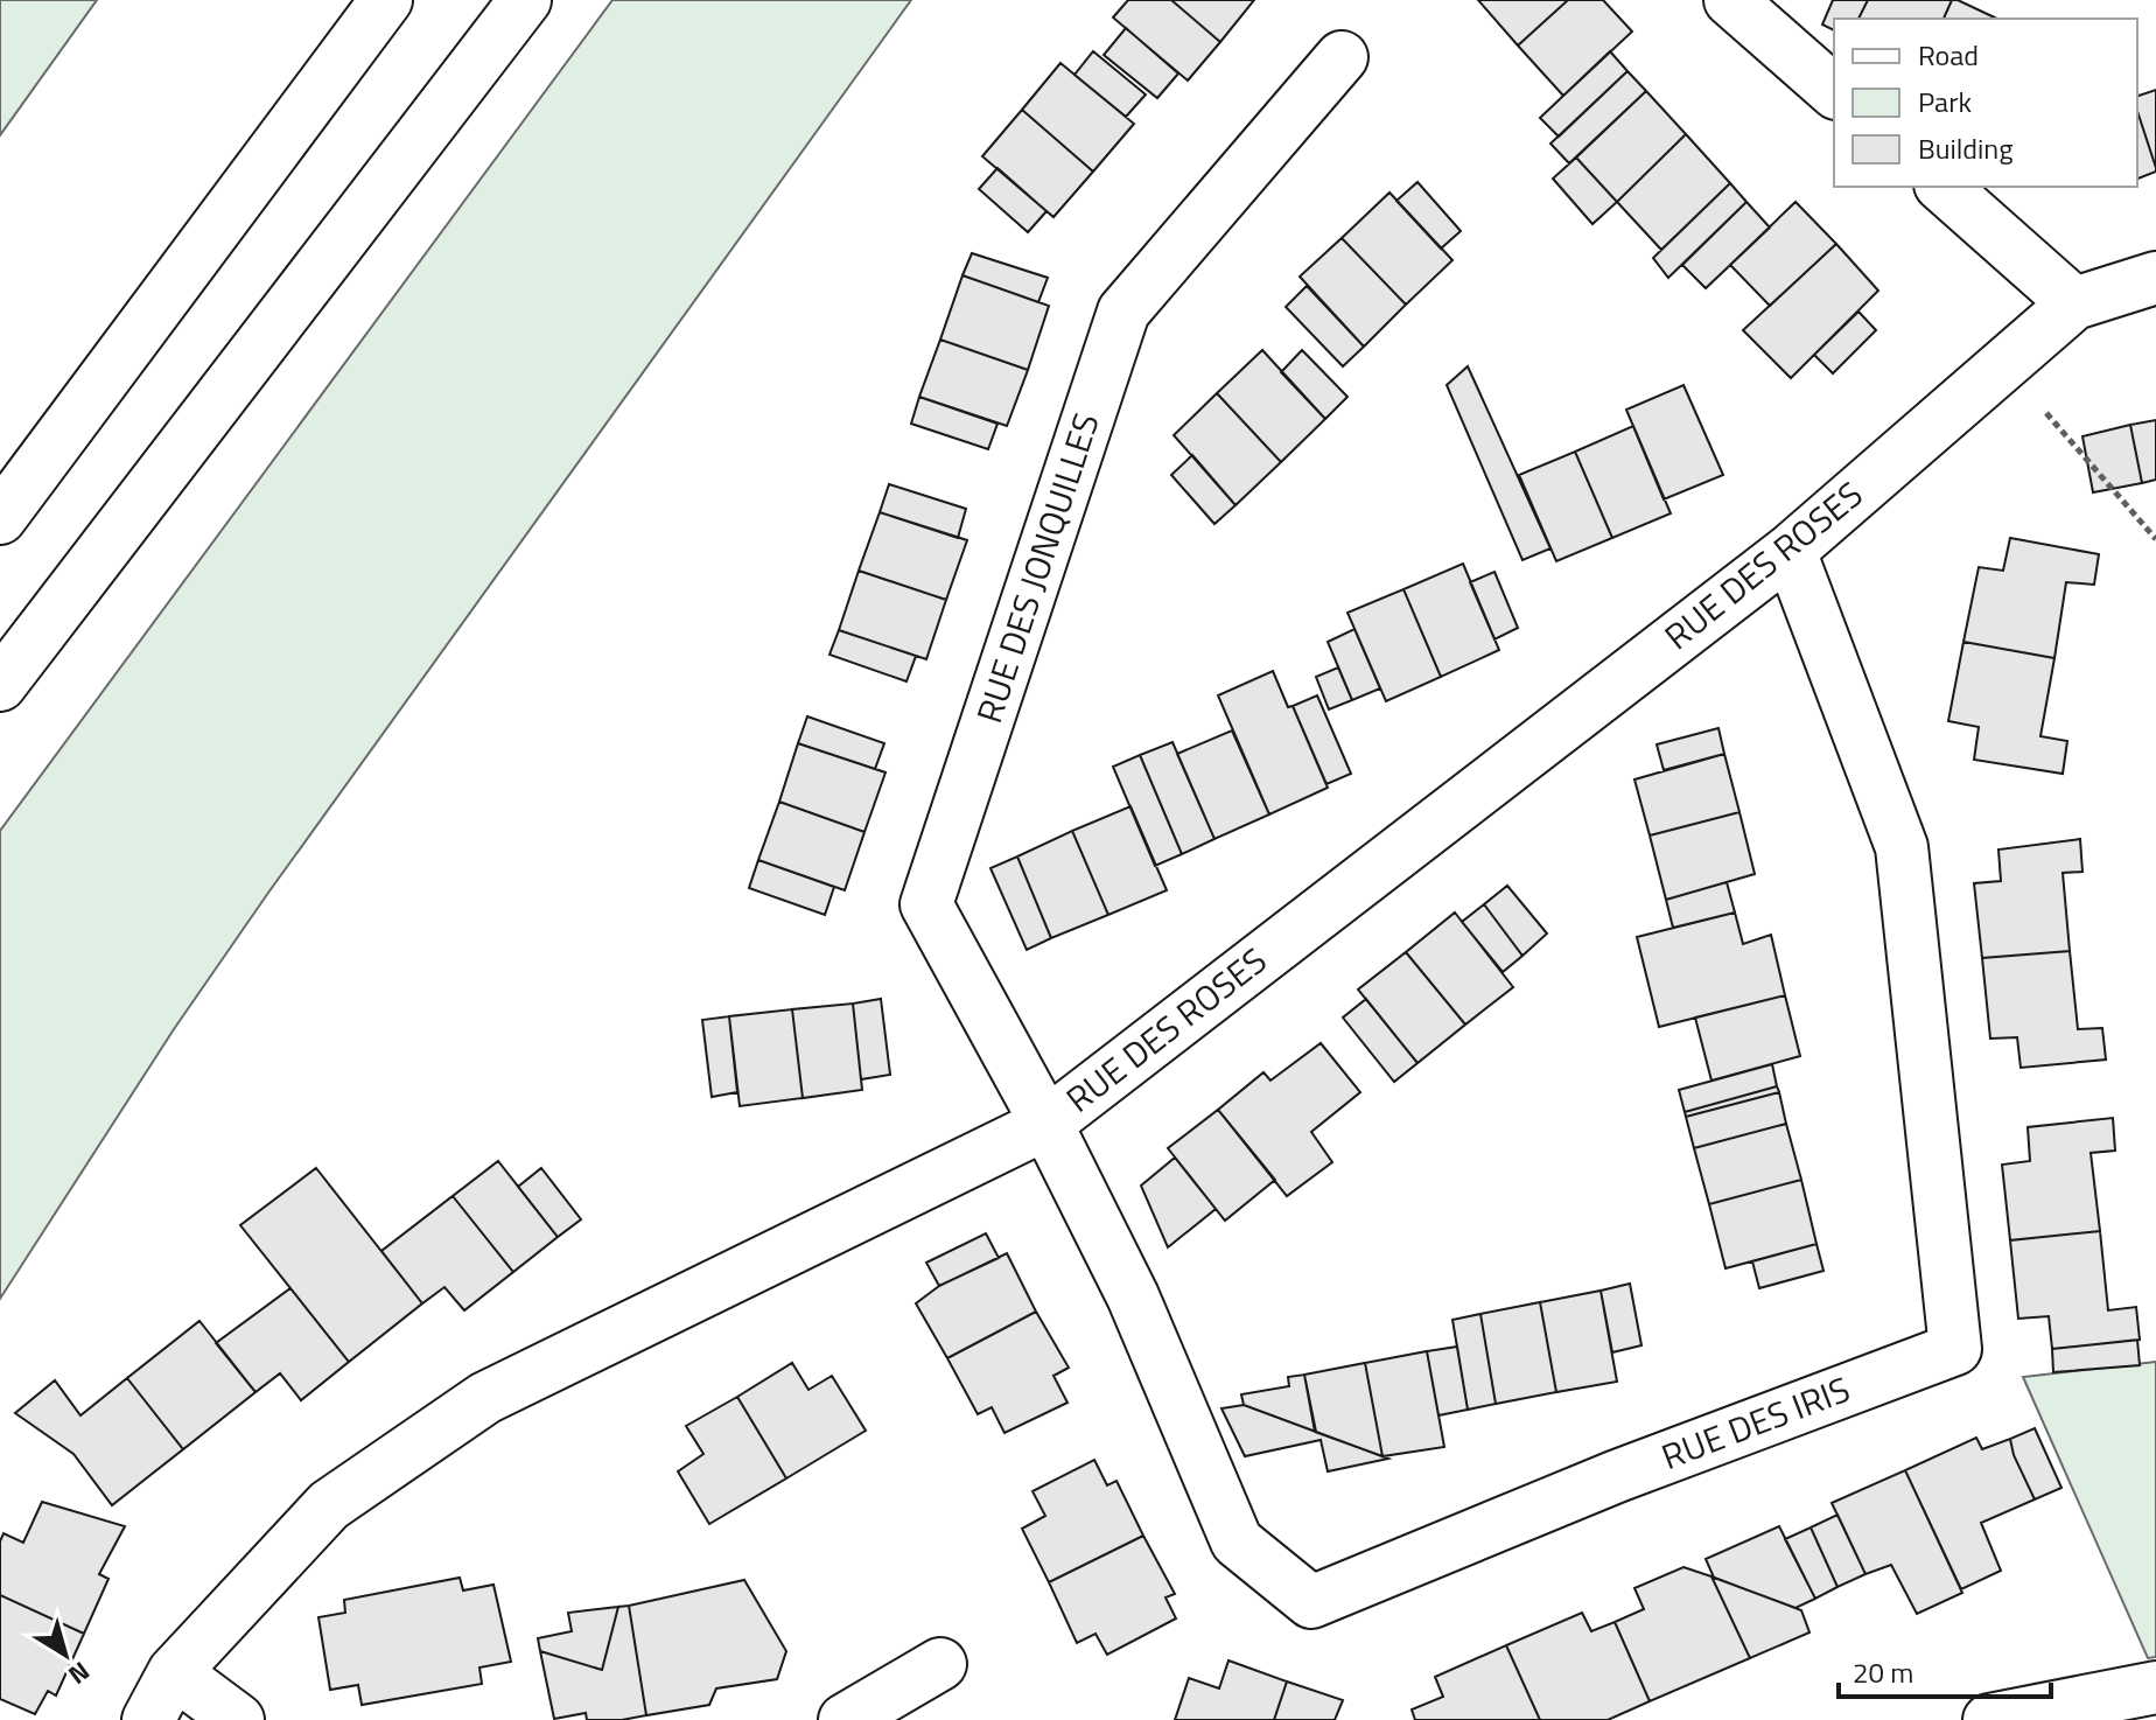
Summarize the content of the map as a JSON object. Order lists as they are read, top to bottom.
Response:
{
  "streets": {
    "main road": ["RUE DES ROSES", "RUE DES JONQUILLES", "RUE DES IRIS"]
  },
  "crossings": [
    ["RUE DES ROSES", "RUE DES JONQUILLES"],
    ["RUE DES ROSES", "RUE DES IRIS"],
    ["RUE DES JONQUILLES", "RUE DES IRIS"]
  ],
  "legend": ["Road", "Park", "Building"],
  "scale_bar": "20 m",
  "north": "bottom right"
}
